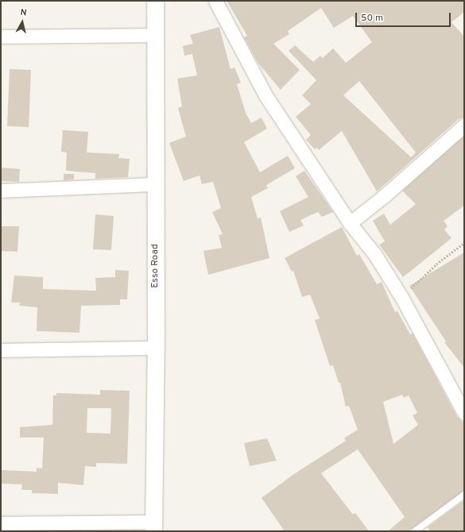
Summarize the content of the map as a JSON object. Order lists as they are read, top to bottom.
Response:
{
  "streets": {
    "street": ["Esso Road"]
  },
  "scale_bar": "50 m",
  "north": "top"
}
